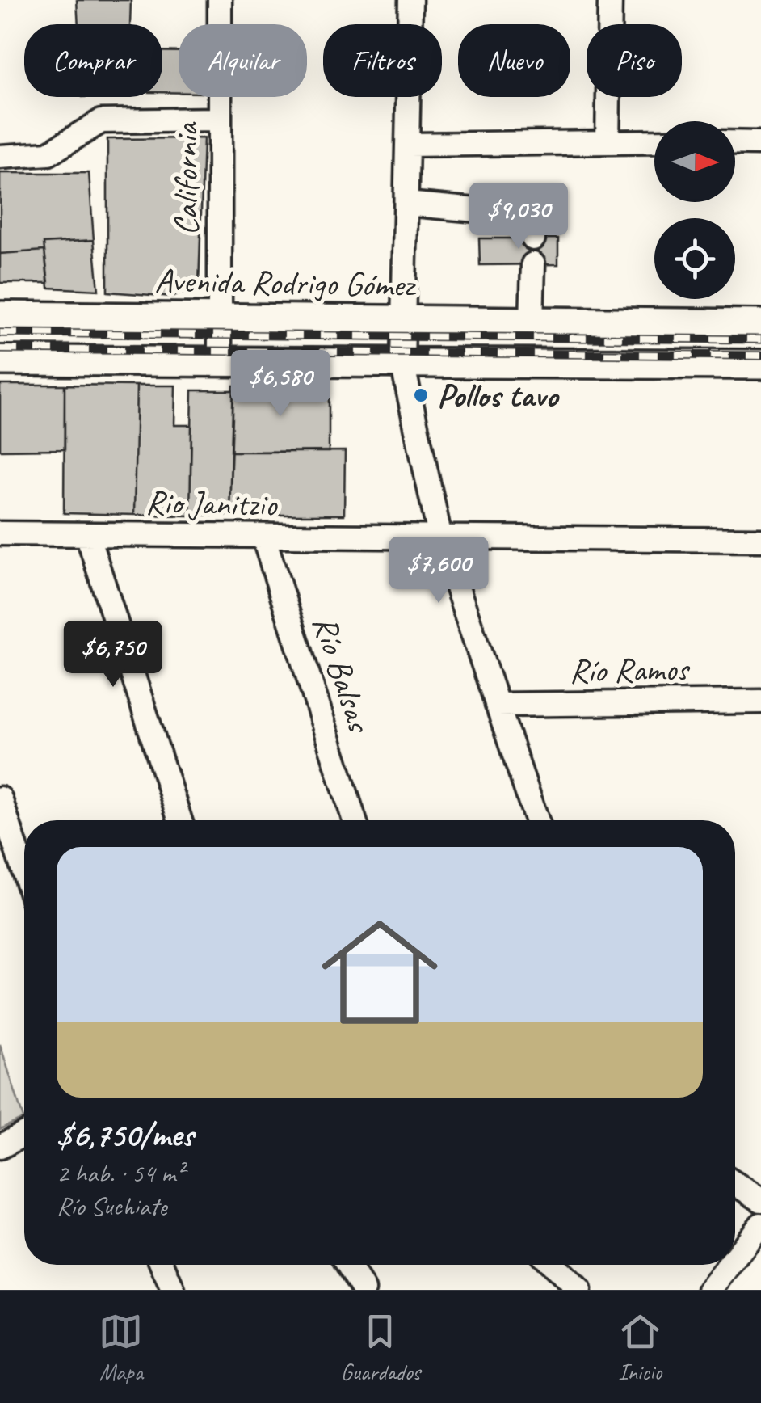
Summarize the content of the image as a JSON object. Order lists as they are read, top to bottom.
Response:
{
  "streets": {
    "main road": ["Avenida Rodrigo Gómez"],
    "street": [
      "California",
      "Rio Janitzio",
      "Río Ramos",
      "Río Balsas"
    ]
  },
  "crossings": [
    ["California", "Avenida Rodrigo Gómez"],
    ["Rio Janitzio", "Río Balsas"]
  ],
  "places": ["Pollos tavo"],
  "north": "right",
  "page": {
    "chip": [
      "Comprar",
      "Alquilar",
      "Filtros",
      "Nuevo",
      "Piso"
    ],
    "price": [
      "$9,030",
      "$6,580",
      "$7,600",
      "$6,750"
    ],
    "list": [
      {
        "name": "$6,750/mes",
        "note": "2 hab. · 54 m² · Río Suchiate"
      }
    ],
    "tabs": ["Mapa", "Guardados", "Inicio"]
  }
}
